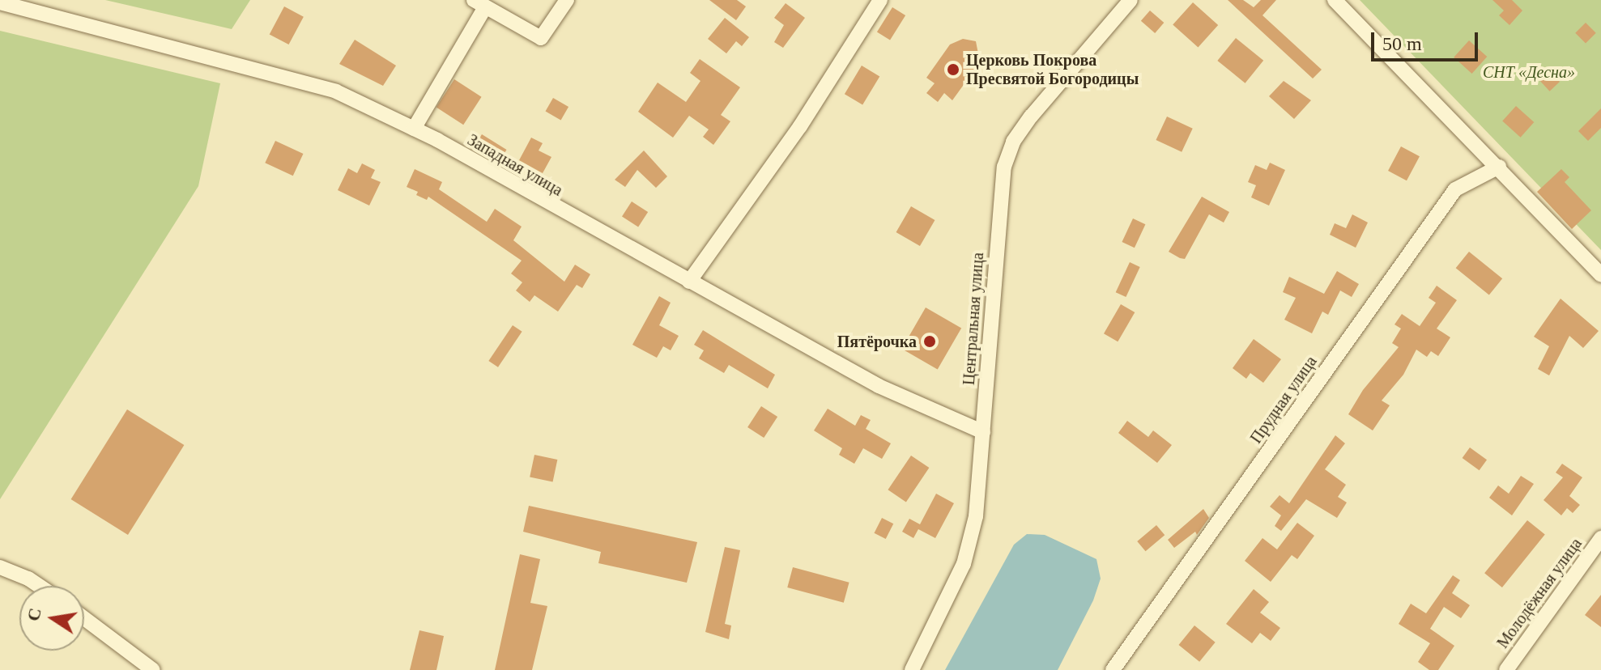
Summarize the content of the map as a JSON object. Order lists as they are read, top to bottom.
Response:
{
  "streets": {
    "street": [
      "Западная улица",
      "Центральная улица",
      "Прудная улица",
      "Молодёжная улица"
    ]
  },
  "crossings": [
    ["Западная улица", "Центральная улица"]
  ],
  "parks": ["СНТ «Десна»"],
  "places": ["Церковь Покрова Пресвятой Богородицы", "Пятёрочка"],
  "scale_bar": "50 m",
  "north": "left"
}
